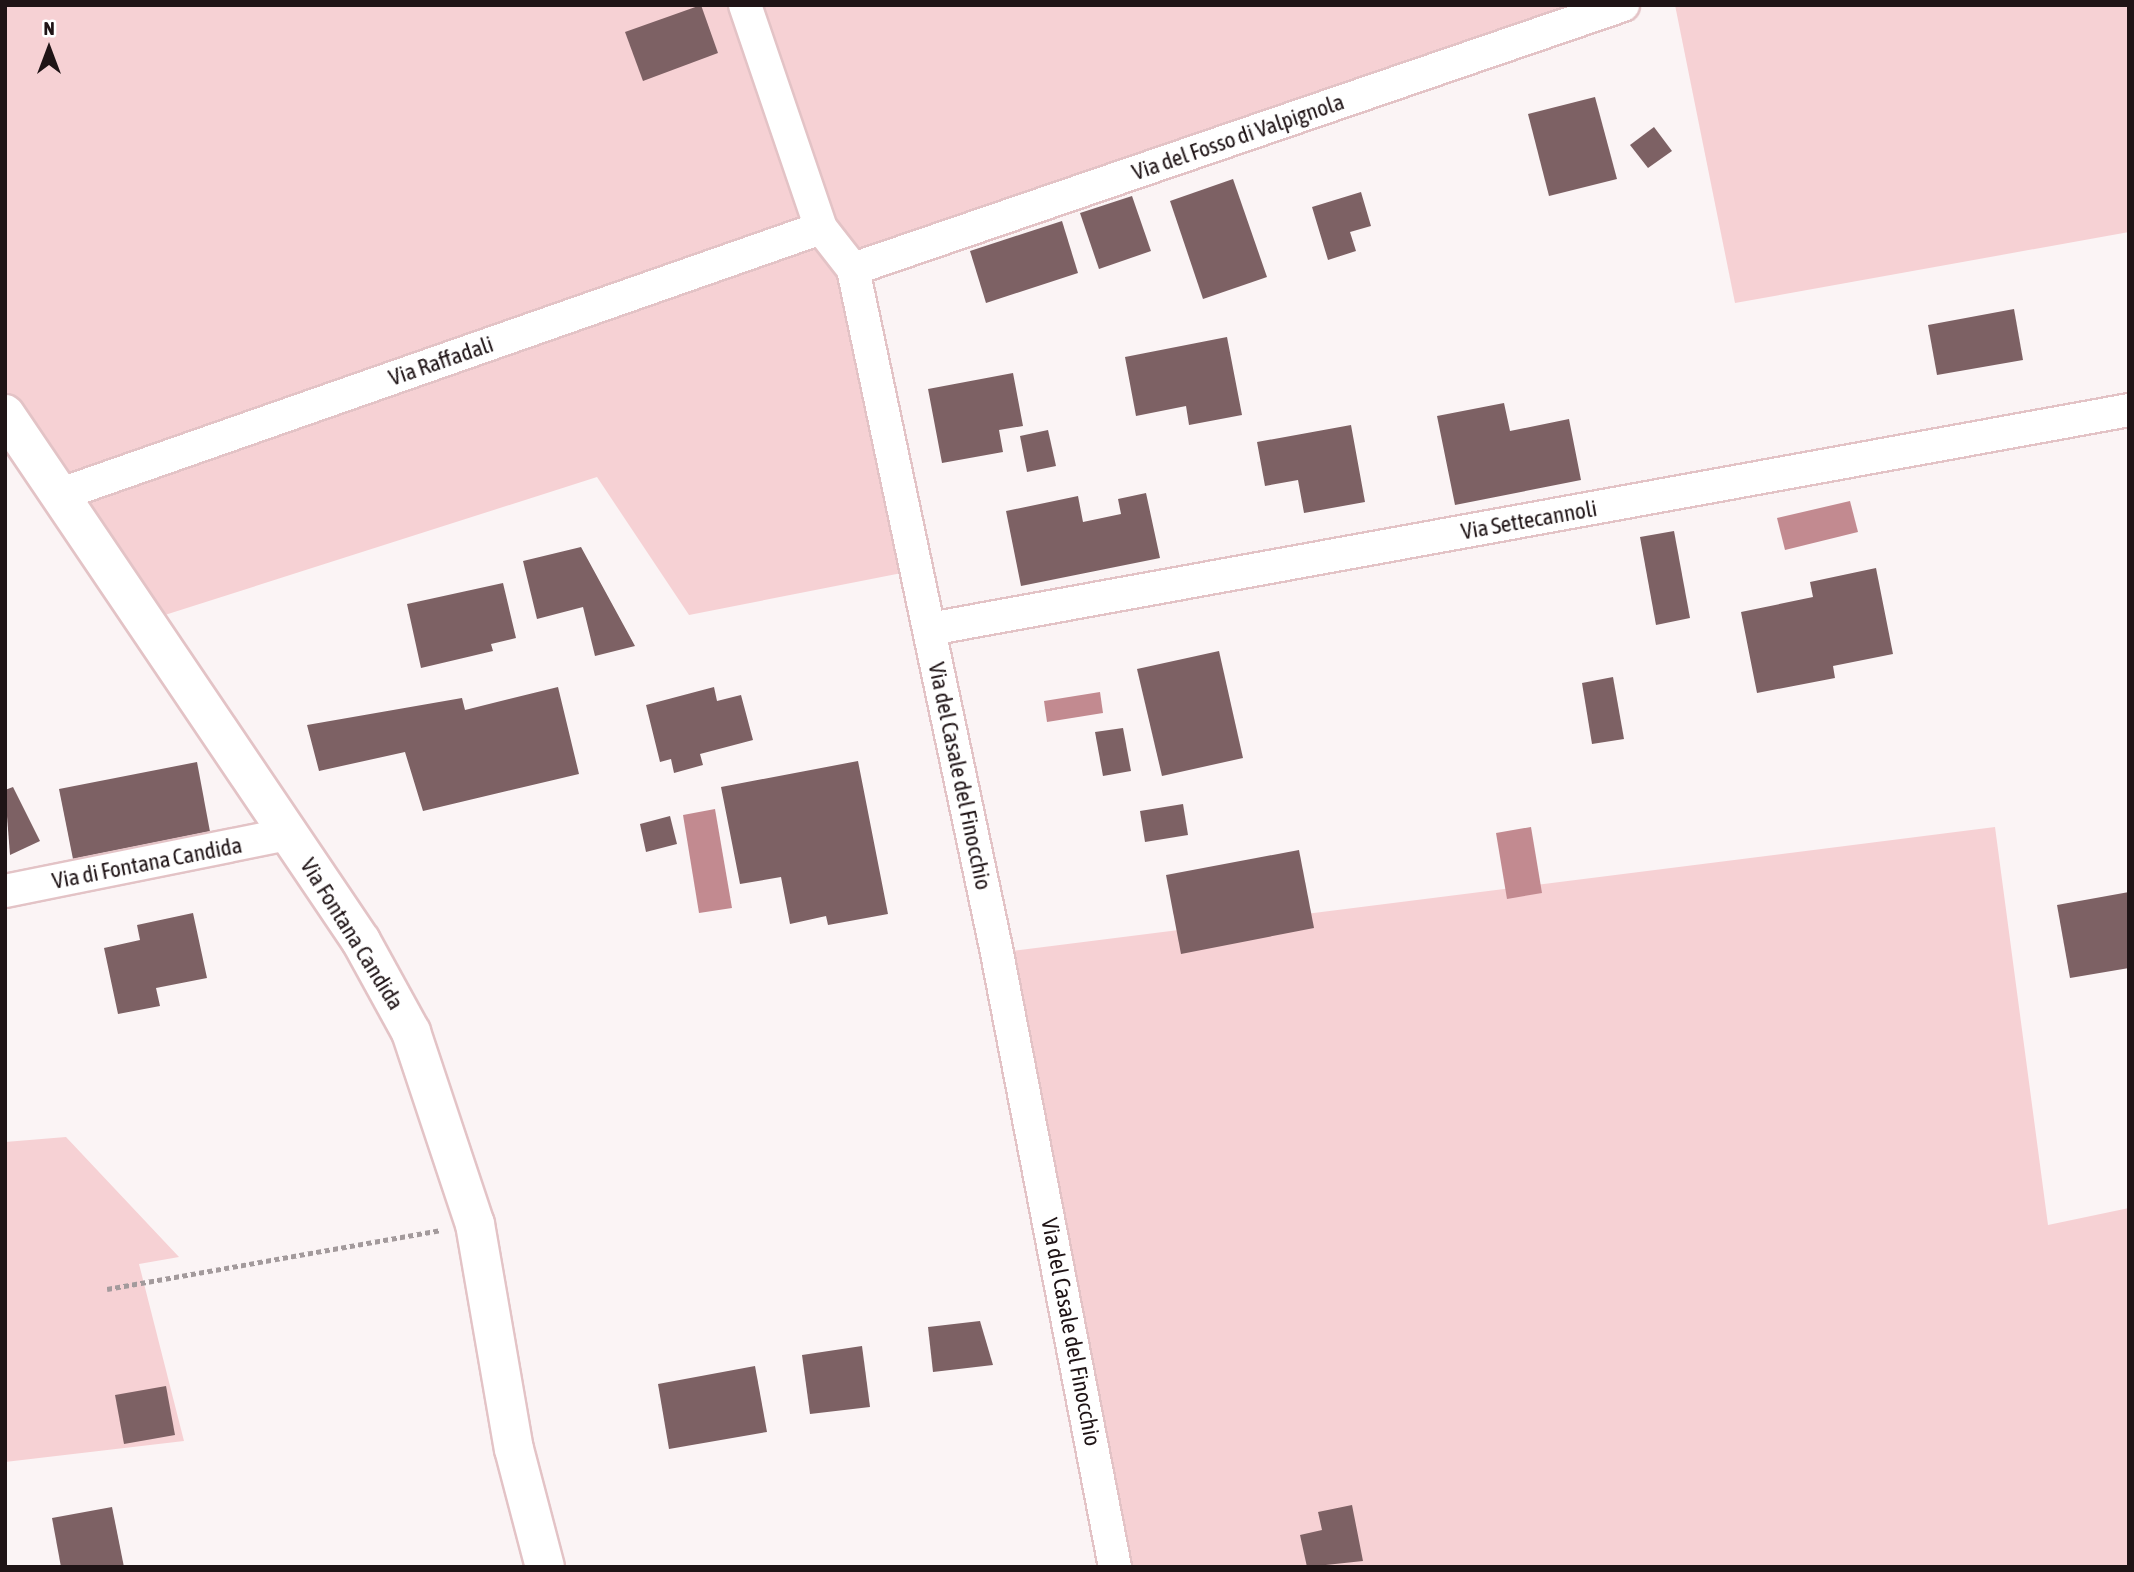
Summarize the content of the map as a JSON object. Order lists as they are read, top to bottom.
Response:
{
  "streets": {
    "main road": ["Via Fontana Candida"],
    "street": [
      "Via del Fosso di Valpignola",
      "Via Raffadali",
      "Via Settecannoli",
      "Via del Casale del Finocchio",
      "Via di Fontana Candida"
    ]
  },
  "crossings": [
    ["Via del Fosso di Valpignola", "Via del Casale del Finocchio"],
    ["Via Raffadali", "Via del Casale del Finocchio"],
    ["Via Raffadali", "Via Fontana Candida"],
    ["Via Settecannoli", "Via del Casale del Finocchio"],
    ["Via di Fontana Candida", "Via Fontana Candida"]
  ],
  "north": "top"
}
